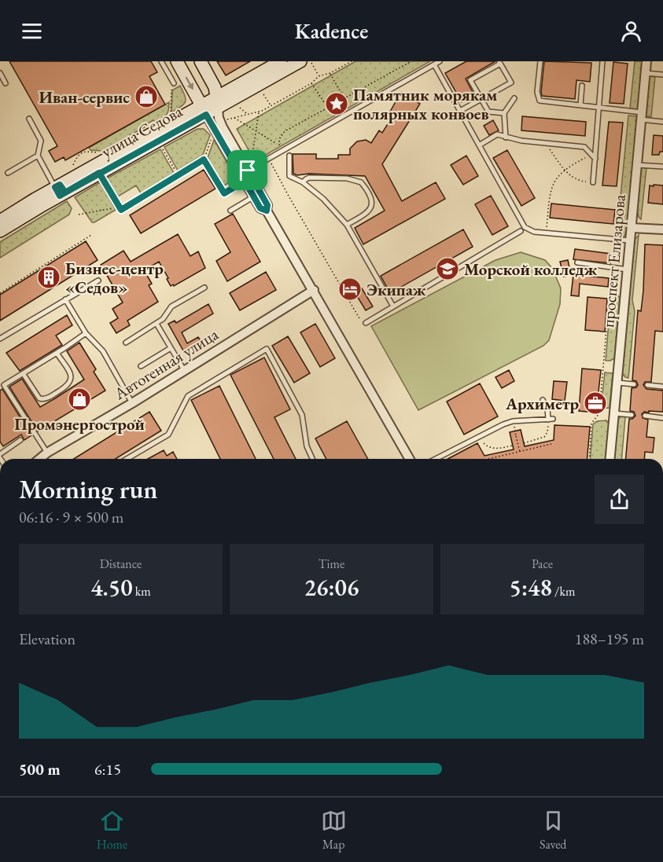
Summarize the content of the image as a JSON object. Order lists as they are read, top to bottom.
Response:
{
  "streets": {
    "main road": ["улица Седова"],
    "street": ["проспект Елизарова", "Автогенная улица"]
  },
  "places": {
    "shop": ["Иван-сервис", "Промэнергострой"],
    "place": ["Памятник морякам полярных конвоев"],
    "school or university": ["Морской колледж"],
    "building": ["Бизнес-центр «Седов»"],
    "hotel": ["Экипаж"],
    "office": ["Архиметр"]
  },
  "page": {
    "header": "Kadence",
    "heading": ["Morning run", "06:16 · 9 × 500 m"],
    "stats": [
      ["Distance", "4.50 km"],
      ["Time", "26:06"],
      ["Pace", "5:48 /km"]
    ],
    "chart": ["Elevation", "188–195 m"],
    "list": [
      {
        "name": "500 m",
        "note": "6:15"
      }
    ],
    "tabs": ["Home", "Map", "Saved"]
  }
}
